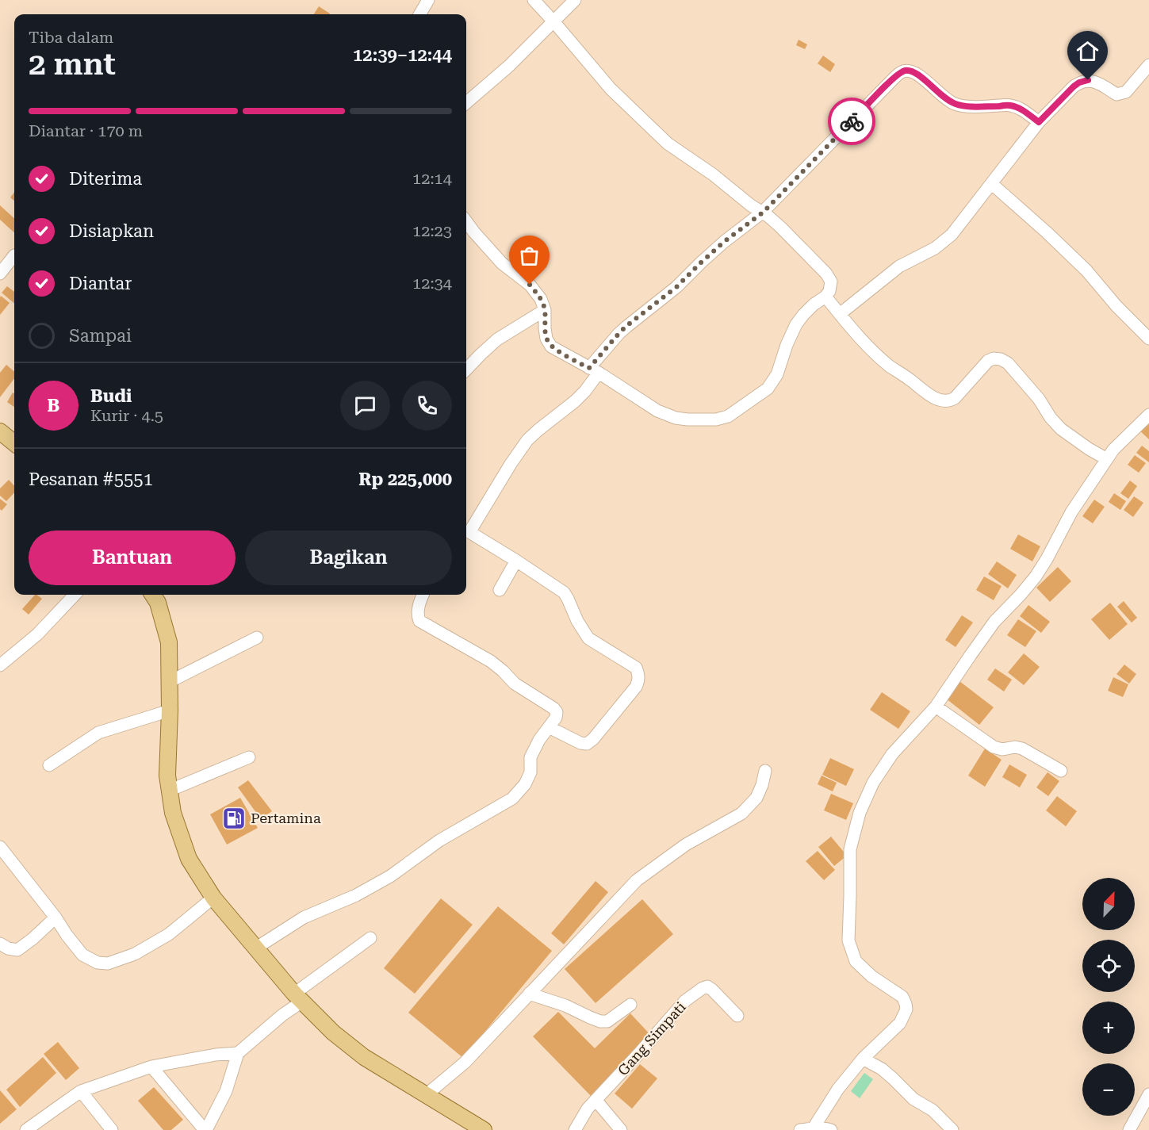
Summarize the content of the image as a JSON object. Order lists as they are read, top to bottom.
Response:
{
  "streets": {
    "street": ["Gang Simpati"]
  },
  "places": {
    "fuel station": ["Pertamina"]
  },
  "north": "top right",
  "page": {
    "heading": ["2 mnt", "Tiba dalam", "12:39–12:44"],
    "panel": [
      "Budi",
      "Kurir · 4.5",
      "Pesanan #5551",
      "Rp 225,000"
    ],
    "bar": "Diantar · 170 m",
    "list": [
      ["Diterima", "12:14"],
      ["Disiapkan", "12:23"],
      ["Diantar", "12:34"],
      "Sampai"
    ],
    "round": "B",
    "buttons": ["Bantuan", "Bagikan"],
    "map_buttons": ["+", "−"]
  }
}
